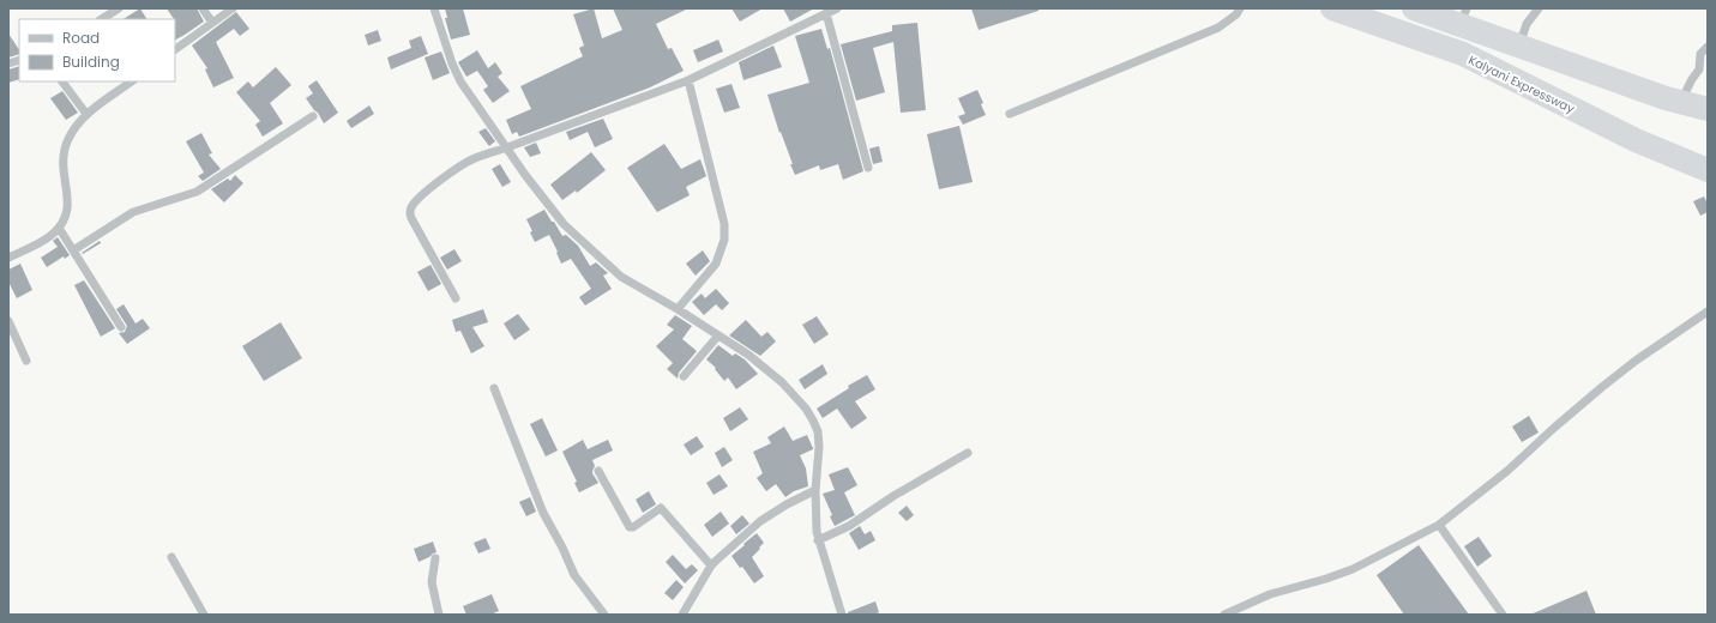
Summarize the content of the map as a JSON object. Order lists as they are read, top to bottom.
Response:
{
  "streets": {
    "highway": ["Kalyani Expressway"]
  },
  "legend": ["Road", "Building"]
}
